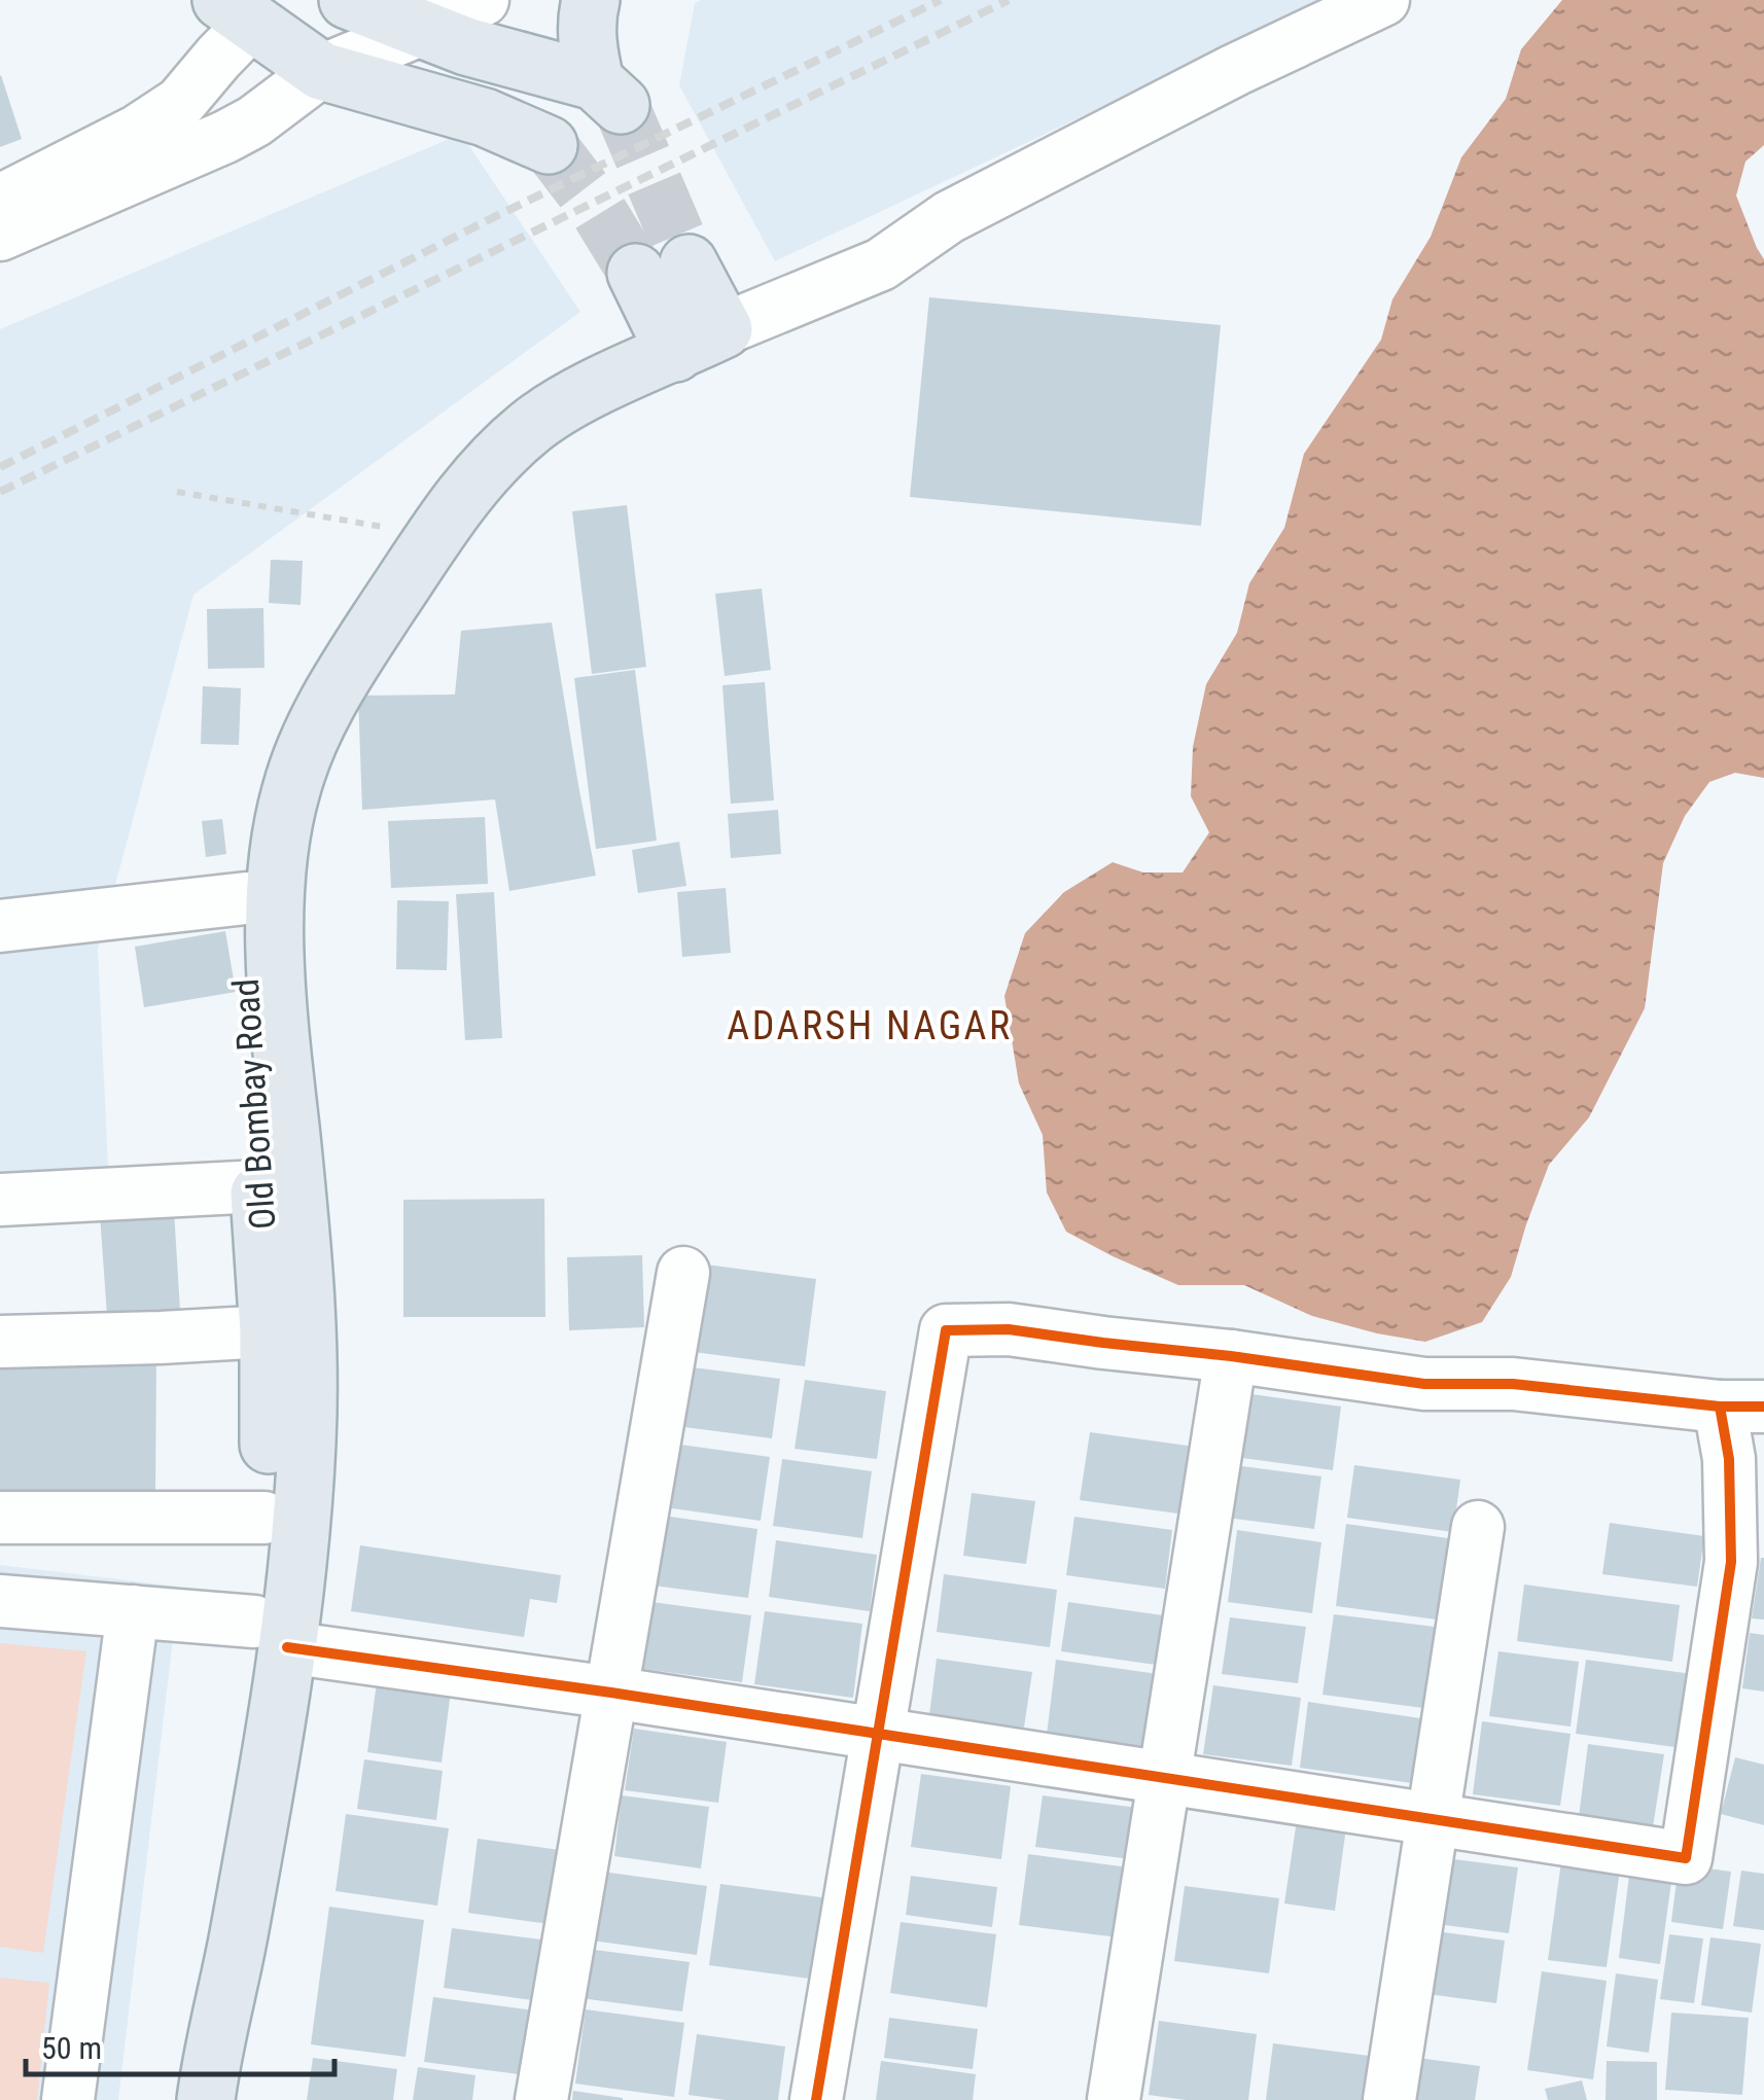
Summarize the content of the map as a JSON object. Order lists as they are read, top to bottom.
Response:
{
  "streets": {
    "main road": ["Old Bombay Road"]
  },
  "districts": ["ADARSH NAGAR"],
  "scale_bar": "50 m"
}
